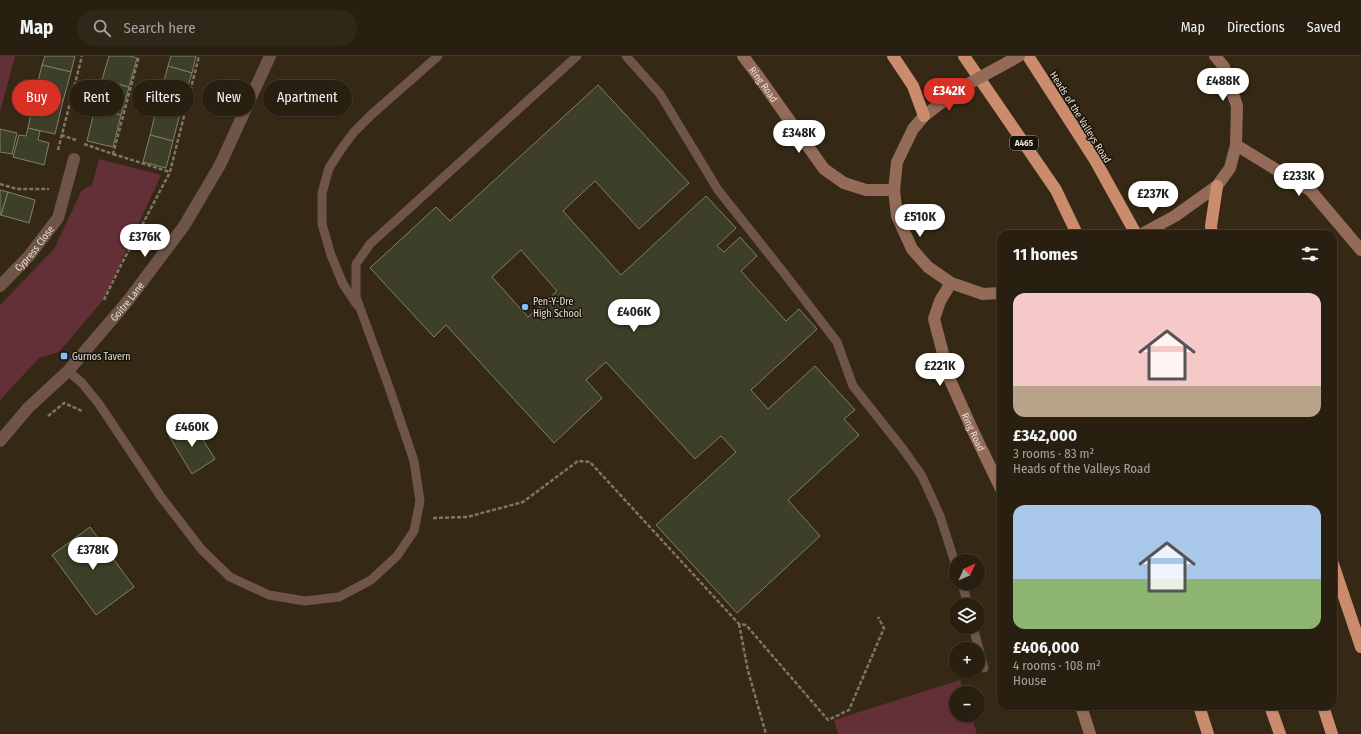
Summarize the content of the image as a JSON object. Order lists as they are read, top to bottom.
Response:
{
  "streets": {
    "highway": ["Heads of the Valleys Road", "A465"],
    "street": ["Ring Road", "Cypress Close", "Goitre Lane"]
  },
  "places": {
    "other": ["Pen-Y-Dre High School"],
    "transit": ["Gurnos Tavern"]
  },
  "north": "top right",
  "page": {
    "header": "Map",
    "search": "Search here",
    "nav": ["Map", "Directions", "Saved"],
    "price": [
      "£488K",
      "£342K",
      "£348K",
      "£233K",
      "£237K",
      "£510K",
      "£376K",
      "£406K",
      "£221K",
      "£460K",
      "£378K"
    ],
    "chip": [
      "Buy",
      "Rent",
      "Filters",
      "New",
      "Apartment"
    ],
    "heading": "11 homes",
    "list": [
      {
        "name": "£342,000",
        "note": "3 rooms · 83 m² · Heads of the Valleys Road"
      },
      {
        "name": "£406,000",
        "note": "4 rooms · 108 m² · House"
      }
    ],
    "map_buttons": ["+", "−"]
  }
}
